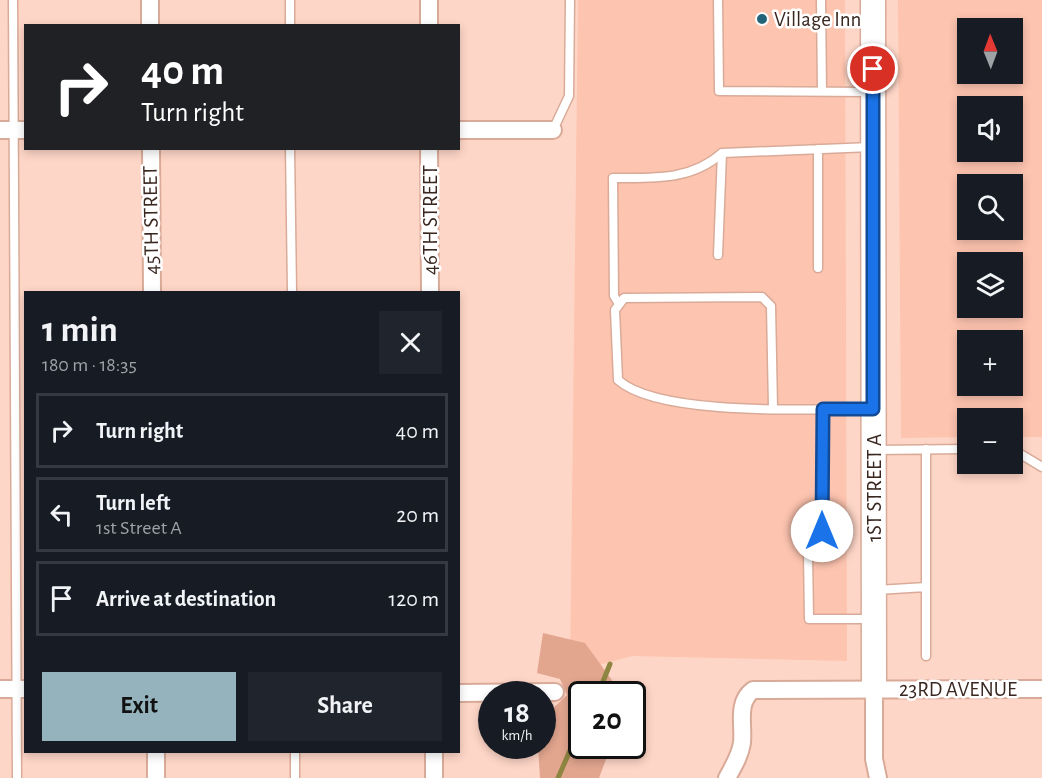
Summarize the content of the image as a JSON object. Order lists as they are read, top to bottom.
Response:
{
  "streets": {
    "street": [
      "45TH STREET",
      "46TH STREET",
      "1ST STREET A",
      "23RD AVENUE"
    ]
  },
  "crossings": [
    ["1ST STREET A", "23RD AVENUE"]
  ],
  "places": ["Village Inn"],
  "north": "top",
  "page": {
    "map_buttons": ["+", "−"],
    "turn": ["40 m", "Turn right"],
    "heading": ["1 min", "180 m · 18:35"],
    "list": [
      {
        "name": "Turn right",
        "value": "40 m"
      },
      {
        "name": "Turn left",
        "note": "1st Street A",
        "value": "20 m"
      },
      {
        "name": "Arrive at destination",
        "value": "120 m"
      }
    ],
    "buttons": ["Exit", "Share"],
    "speed": "18 km/h",
    "limit": "20"
  }
}
